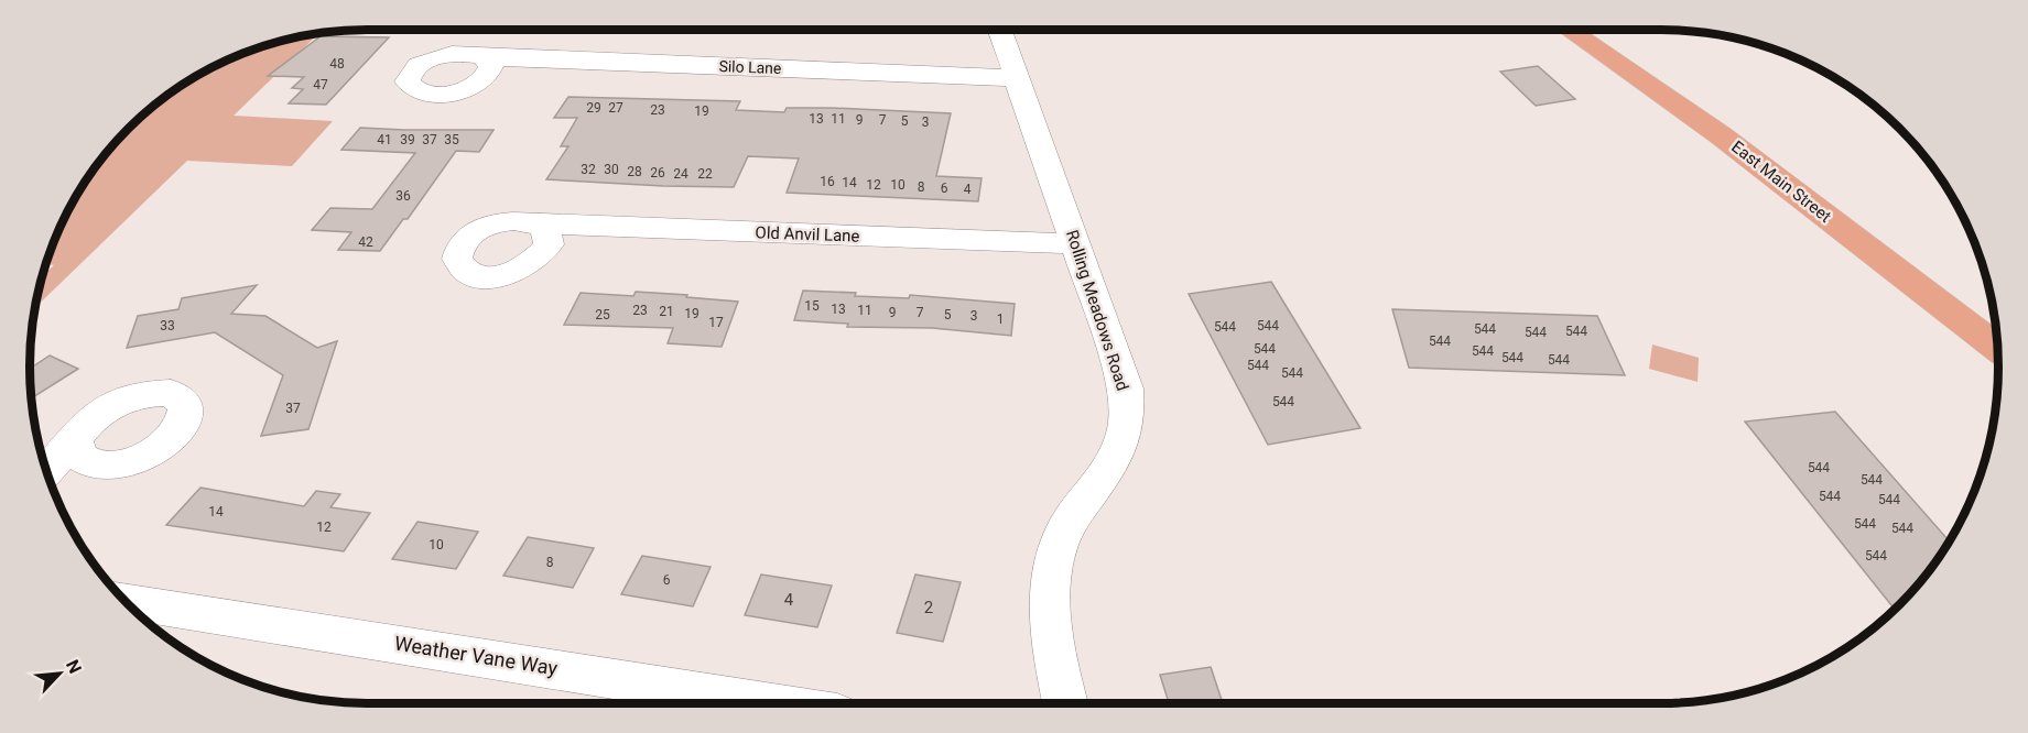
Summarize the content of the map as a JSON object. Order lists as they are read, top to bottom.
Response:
{
  "streets": {
    "main road": ["East Main Street"],
    "street": [
      "Silo Lane",
      "Old Anvil Lane",
      "Rolling Meadows Road",
      "Weather Vane Way"
    ]
  },
  "crossings": [
    ["Silo Lane", "Rolling Meadows Road"],
    ["Old Anvil Lane", "Rolling Meadows Road"]
  ],
  "house_numbers": [
    "48",
    "47",
    "29",
    "27",
    "23",
    "19",
    "13",
    "11",
    "9",
    "7",
    "5",
    "3",
    "41",
    "39",
    "37",
    "35",
    "32",
    "30",
    "28",
    "26",
    "24",
    "22",
    "16",
    "14",
    "12",
    "10",
    "8",
    "6",
    "4",
    "36",
    "42",
    "15",
    "13",
    "23",
    "11",
    "21",
    "9",
    "7",
    "19",
    "25",
    "5",
    "3",
    "1",
    "17",
    "33",
    "544",
    "544",
    "544",
    "544",
    "544",
    "544",
    "544",
    "544",
    "544",
    "544",
    "544",
    "544",
    "544",
    "37",
    "544",
    "544",
    "544",
    "544",
    "14",
    "544",
    "12",
    "544",
    "10",
    "544",
    "8",
    "6",
    "4",
    "2"
  ],
  "north": "top right"
}
